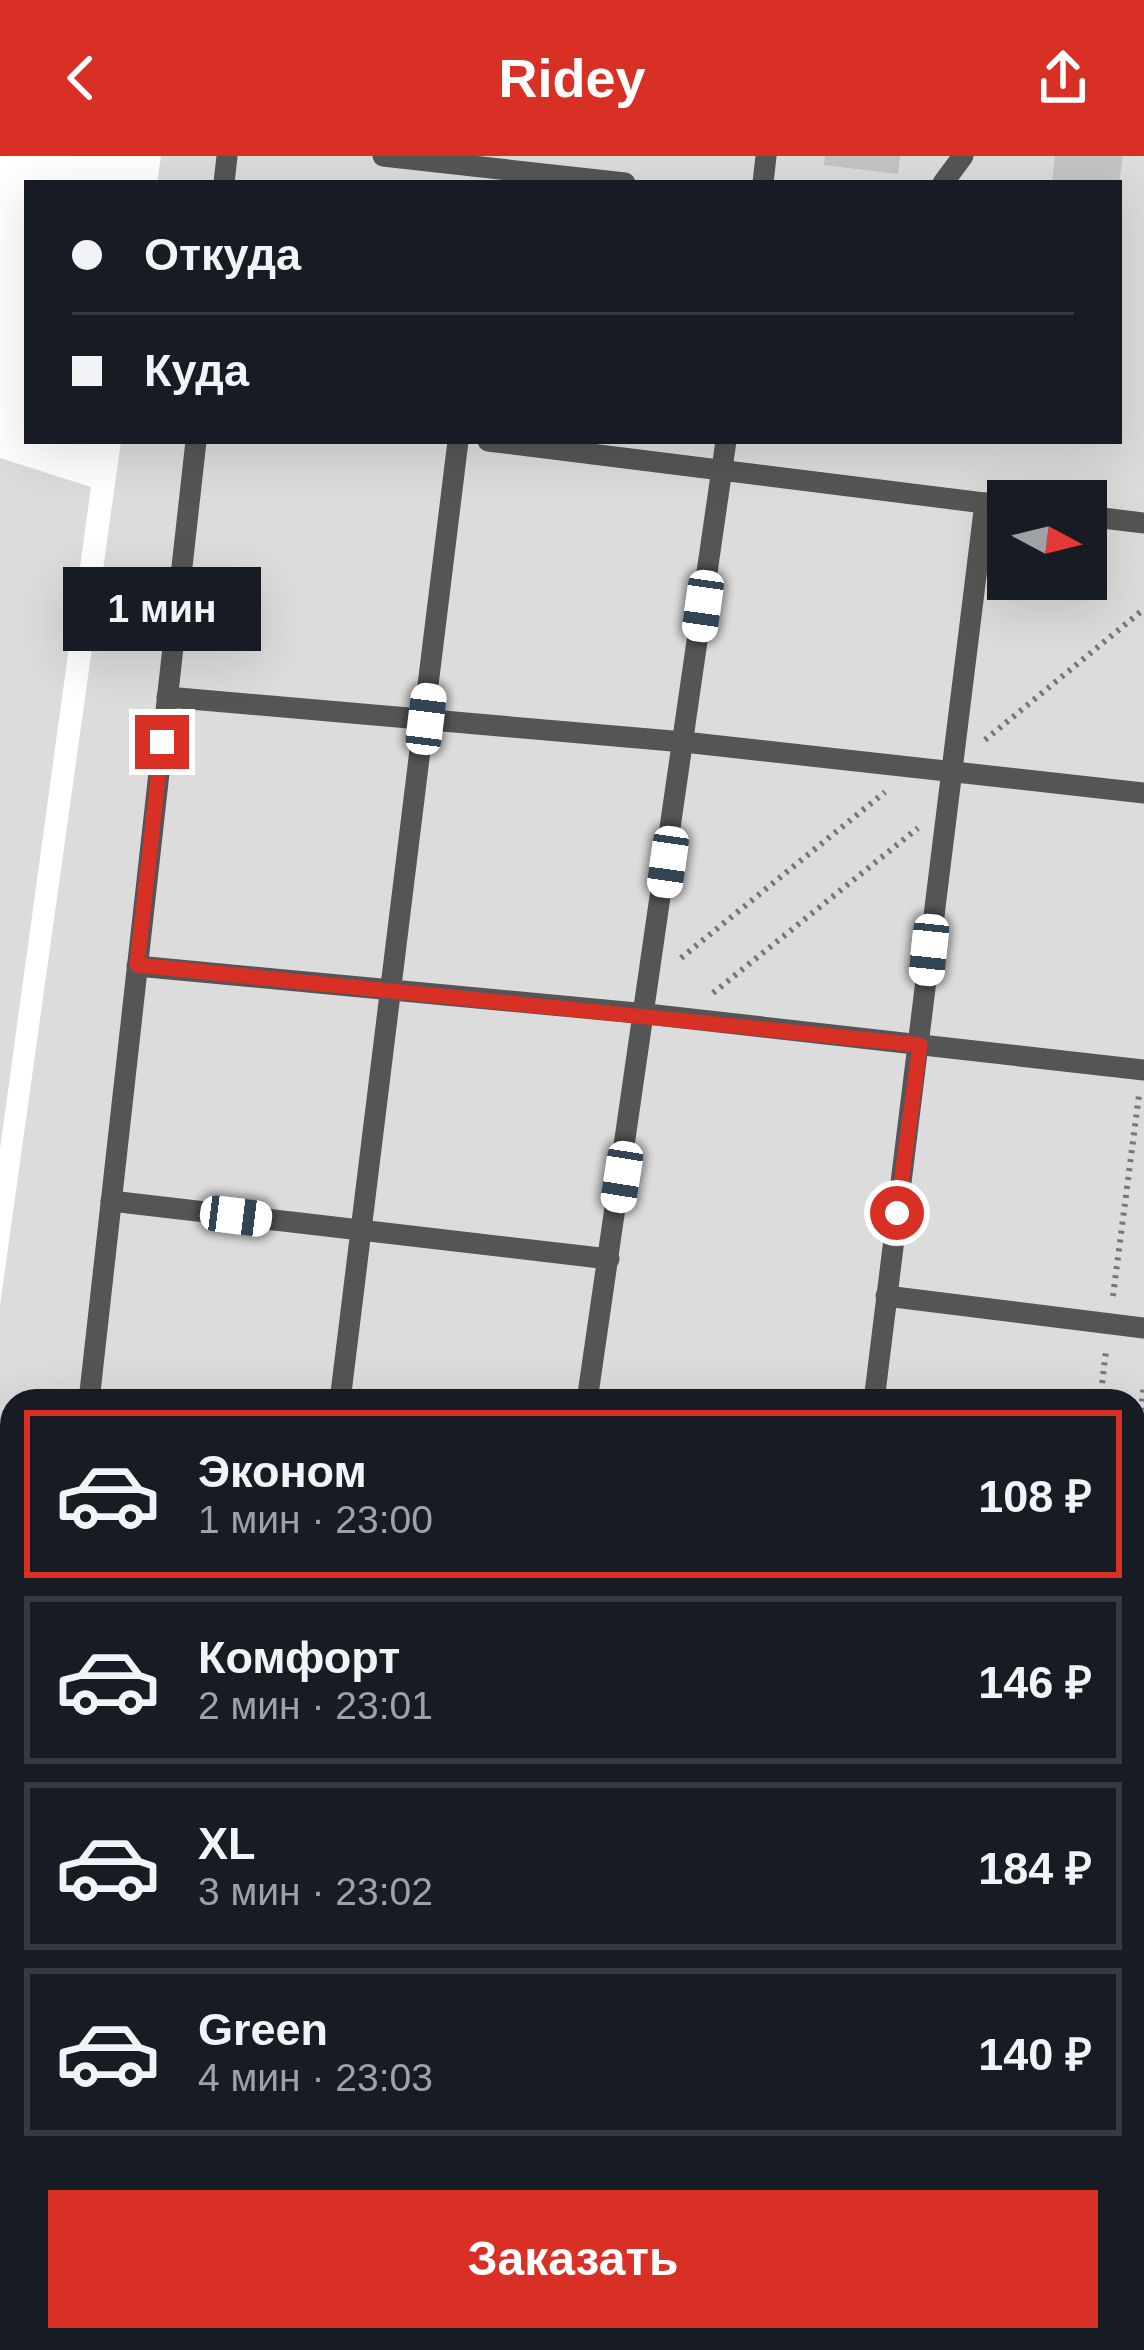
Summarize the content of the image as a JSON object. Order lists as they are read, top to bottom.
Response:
{
  "north": "right",
  "page": {
    "header": "Ridey",
    "banner": ["Откуда", "Куда"],
    "bubble": "1 мин",
    "list": [
      {
        "name": "Эконом",
        "note": "1 мин · 23:00",
        "value": "108 ₽"
      },
      {
        "name": "Комфорт",
        "note": "2 мин · 23:01",
        "value": "146 ₽"
      },
      {
        "name": "XL",
        "note": "3 мин · 23:02",
        "value": "184 ₽"
      },
      {
        "name": "Green",
        "note": "4 мин · 23:03",
        "value": "140 ₽"
      }
    ],
    "buttons": "Заказать"
  }
}
